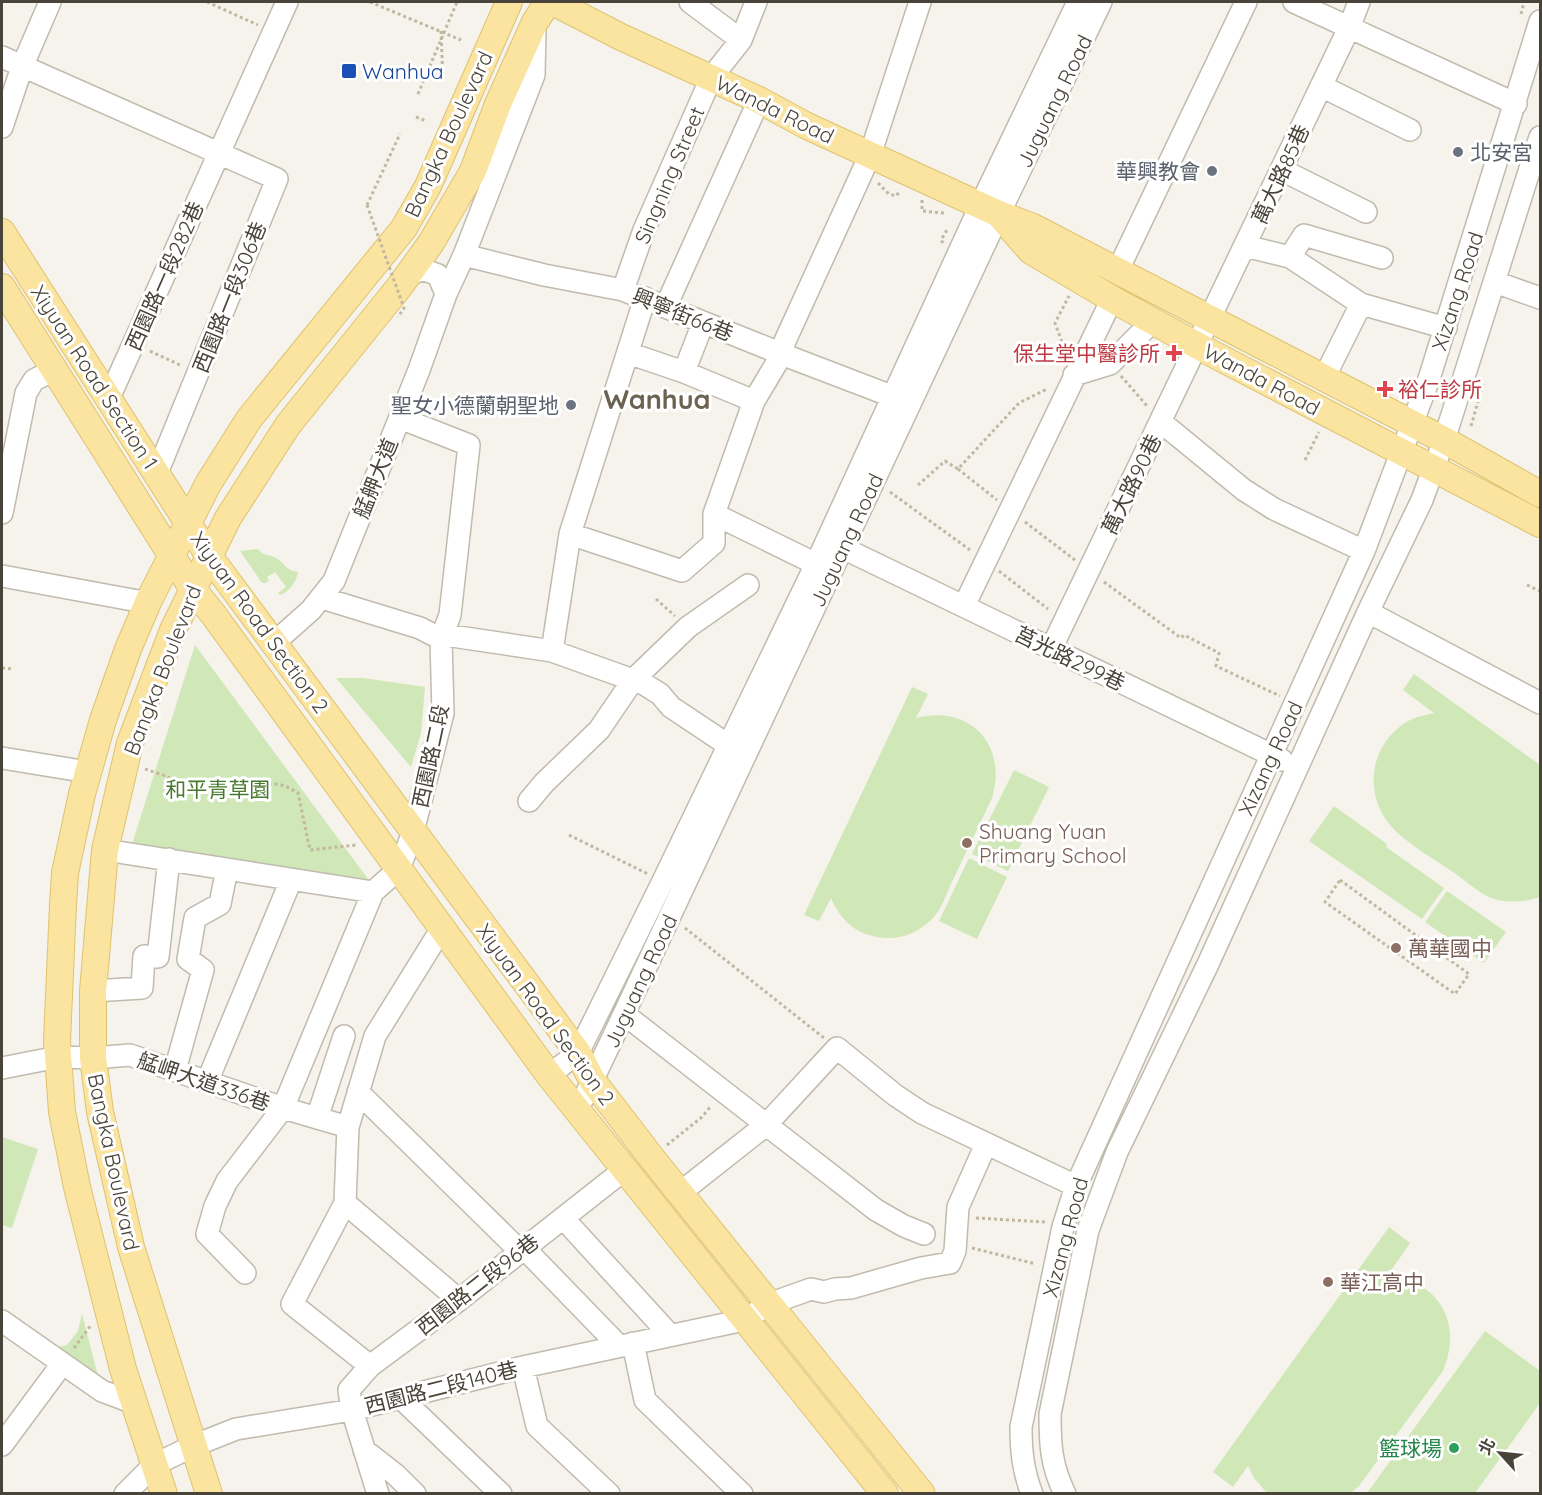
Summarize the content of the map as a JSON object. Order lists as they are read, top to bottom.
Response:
{
  "streets": {
    "main road": [
      "Wanda Road",
      "Bangka Boulevard",
      "Xiyuan Road Section 1",
      "Xiyuan Road Section 2"
    ],
    "street": [
      "Juguang Road",
      "萬大路85巷",
      "Singning Street",
      "西園路一段282巷",
      "Xizang Road",
      "西園路一段306巷",
      "興寧街66巷",
      "艋舺大道",
      "萬大路90巷",
      "莒光路299巷",
      "西園路二段",
      "艋岬大道336巷",
      "西園路二段96巷",
      "西園路二段140巷"
    ]
  },
  "crossings": [
    ["Juguang Road", "Wanda Road"],
    ["Juguang Road", "興寧街66巷"],
    ["Juguang Road", "Xiyuan Road Section 2"],
    ["Juguang Road", "莒光路299巷"],
    ["Wanda Road", "萬大路85巷"],
    ["Wanda Road", "Singning Street"],
    ["Wanda Road", "Xizang Road"],
    ["Wanda Road", "萬大路90巷"],
    ["Bangka Boulevard", "Xiyuan Road Section 1"],
    ["Bangka Boulevard", "艋舺大道"],
    ["Bangka Boulevard", "Xiyuan Road Section 2"],
    ["Bangka Boulevard", "艋岬大道336巷"],
    ["Bangka Boulevard", "西園路二段140巷"],
    ["萬大路85巷", "萬大路90巷"],
    ["Singning Street", "興寧街66巷"],
    ["西園路一段282巷", "西園路一段306巷"],
    ["西園路一段282巷", "Xiyuan Road Section 1"],
    ["Xizang Road", "莒光路299巷"],
    ["西園路一段306巷", "Xiyuan Road Section 1"],
    ["興寧街66巷", "艋舺大道"],
    ["Xiyuan Road Section 1", "Xiyuan Road Section 2"],
    ["艋舺大道", "Xiyuan Road Section 2"],
    ["萬大路90巷", "莒光路299巷"],
    ["Xiyuan Road Section 2", "西園路二段"],
    ["Xiyuan Road Section 2", "西園路二段96巷"],
    ["Xiyuan Road Section 2", "西園路二段140巷"],
    ["西園路二段96巷", "西園路二段140巷"]
  ],
  "districts": ["Wanhua"],
  "parks": ["和平青草園"],
  "places": {
    "transit": ["Wanhua"],
    "other": [
      "北安宮",
      "華興教會",
      "聖女小德蘭朝聖地",
      "Shuang Yuan Primary School",
      "萬華國中",
      "華江高中",
      "籃球場"
    ],
    "health": ["保生堂中醫診所", "裕仁診所"]
  },
  "north": "top left"
}
